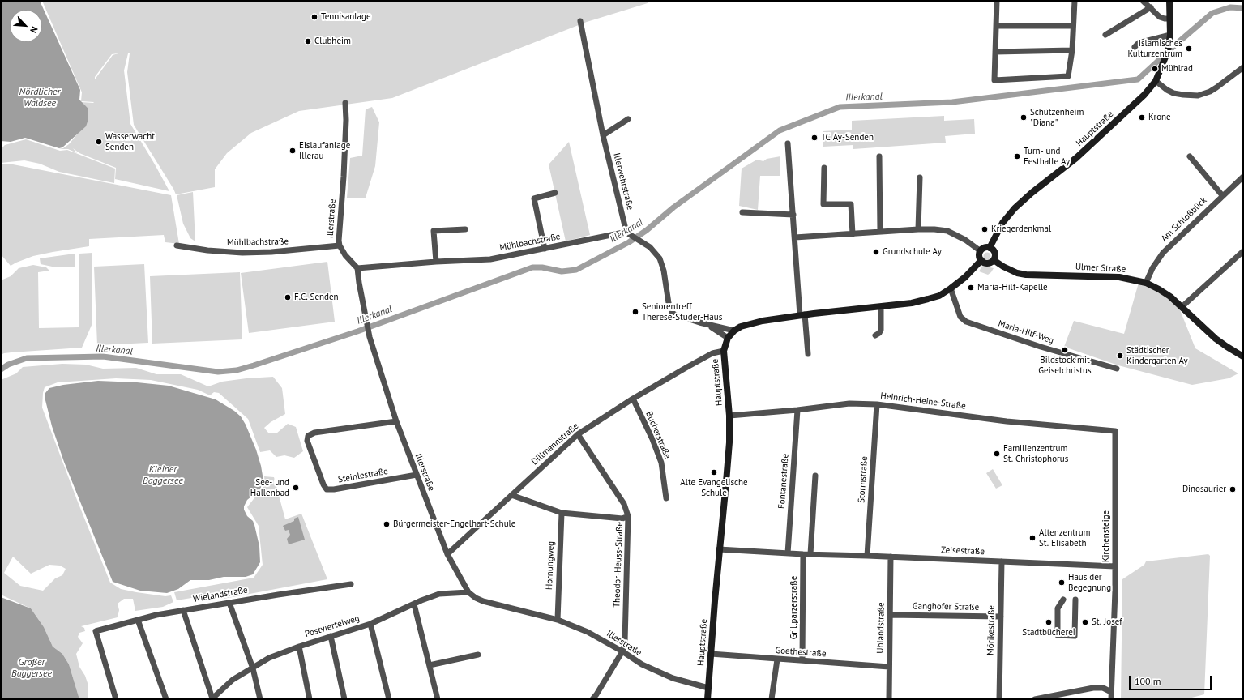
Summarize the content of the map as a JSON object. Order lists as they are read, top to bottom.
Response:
{
  "streets": {
    "main road": ["Hauptstraße", "Ulmer Straße"],
    "street": [
      "Illerwehrstraße",
      "Illerstraße",
      "Am Schloßblick",
      "Mühlbachstraße",
      "Maria-Hilf-Weg",
      "Heinrich-Heine-Straße",
      "Bucherstraße",
      "Dillmannstraße",
      "Steinlestraße",
      "Stormstraße",
      "Fontanestraße",
      "Kirchensteige",
      "Zeisestraße",
      "Theodor-Heuss-Straße",
      "Hornungweg",
      "Wielandstraße",
      "Ganghofer Straße",
      "Grillparzerstraße",
      "Postviertelweg",
      "Uhlandstraße",
      "Mörikestraße",
      "Goethestraße"
    ]
  },
  "crossings": [
    ["Hauptstraße", "Illerstraße"],
    ["Hauptstraße", "Ulmer Straße"],
    ["Hauptstraße", "Maria-Hilf-Weg"],
    ["Hauptstraße", "Heinrich-Heine-Straße"],
    ["Hauptstraße", "Dillmannstraße"],
    ["Hauptstraße", "Zeisestraße"],
    ["Hauptstraße", "Goethestraße"],
    ["Illerwehrstraße", "Mühlbachstraße"],
    ["Illerstraße", "Mühlbachstraße"],
    ["Illerstraße", "Dillmannstraße"],
    ["Illerstraße", "Steinlestraße"],
    ["Illerstraße", "Theodor-Heuss-Straße"],
    ["Illerstraße", "Hornungweg"],
    ["Illerstraße", "Postviertelweg"],
    ["Am Schloßblick", "Ulmer Straße"],
    ["Heinrich-Heine-Straße", "Stormstraße"],
    ["Heinrich-Heine-Straße", "Fontanestraße"],
    ["Heinrich-Heine-Straße", "Kirchensteige"],
    ["Bucherstraße", "Dillmannstraße"],
    ["Dillmannstraße", "Theodor-Heuss-Straße"],
    ["Stormstraße", "Zeisestraße"],
    ["Fontanestraße", "Zeisestraße"],
    ["Kirchensteige", "Zeisestraße"],
    ["Zeisestraße", "Grillparzerstraße"],
    ["Zeisestraße", "Uhlandstraße"],
    ["Zeisestraße", "Mörikestraße"],
    ["Ganghofer Straße", "Uhlandstraße"],
    ["Ganghofer Straße", "Mörikestraße"],
    ["Grillparzerstraße", "Goethestraße"],
    ["Uhlandstraße", "Goethestraße"]
  ],
  "water": [
    "Nördlicher Waldsee",
    "Illerkanal",
    "Kleiner Baggersee",
    "Großer Baggersee"
  ],
  "places": [
    "Tennisanlage",
    "Clubheim",
    "Islamisches Kulturzentrum",
    "Mühlrad",
    "Schützenheim \"Diana\"",
    "Krone",
    "TC Ay-Senden",
    "Wasserwacht Senden",
    "Eislaufanlage Illerau",
    "Turn- und Festhalle Ay",
    "Kriegerdenkmal",
    "Grundschule Ay",
    "Maria-Hilf-Kapelle",
    "F.C. Senden",
    "Seniorentreff Therese-Studer-Haus",
    "Bildstock mit Geiselchristus",
    "Städtischer Kindergarten Ay",
    "Familienzentrum St. Christophorus",
    "Alte Evangelische Schule",
    "See- und Hallenbad",
    "Dinosaurier",
    "Bürgermeister-Engelhart-Schule",
    "Altenzentrum St. Elisabeth",
    "Haus der Begegnung",
    "Stadtbücherei",
    "St. Josef"
  ],
  "scale_bar": "100 m",
  "north": "bottom right"
}
